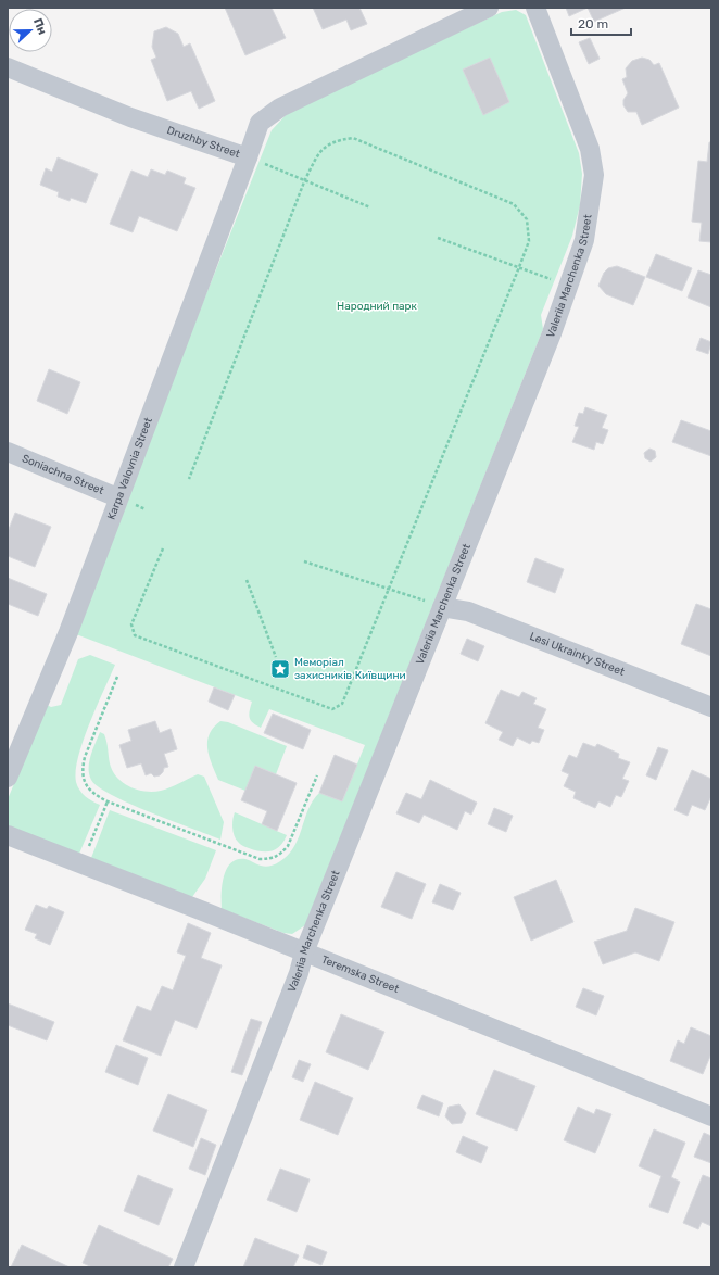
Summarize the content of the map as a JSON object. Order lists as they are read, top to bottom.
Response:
{
  "streets": {
    "street": [
      "Druzhby Street",
      "Valeriia Marchenka Street",
      "Karpa Valovnia Street",
      "Soniachna Street",
      "Lesi Ukrainky Street",
      "Teremska Street"
    ]
  },
  "crossings": [
    ["Druzhby Street", "Karpa Valovnia Street"],
    ["Valeriia Marchenka Street", "Lesi Ukrainky Street"],
    ["Valeriia Marchenka Street", "Teremska Street"],
    ["Karpa Valovnia Street", "Soniachna Street"]
  ],
  "parks": ["Народний парк"],
  "places": {
    "place": ["Меморіал захисників Київщини"]
  },
  "scale_bar": "20 m",
  "north": "right"
}
